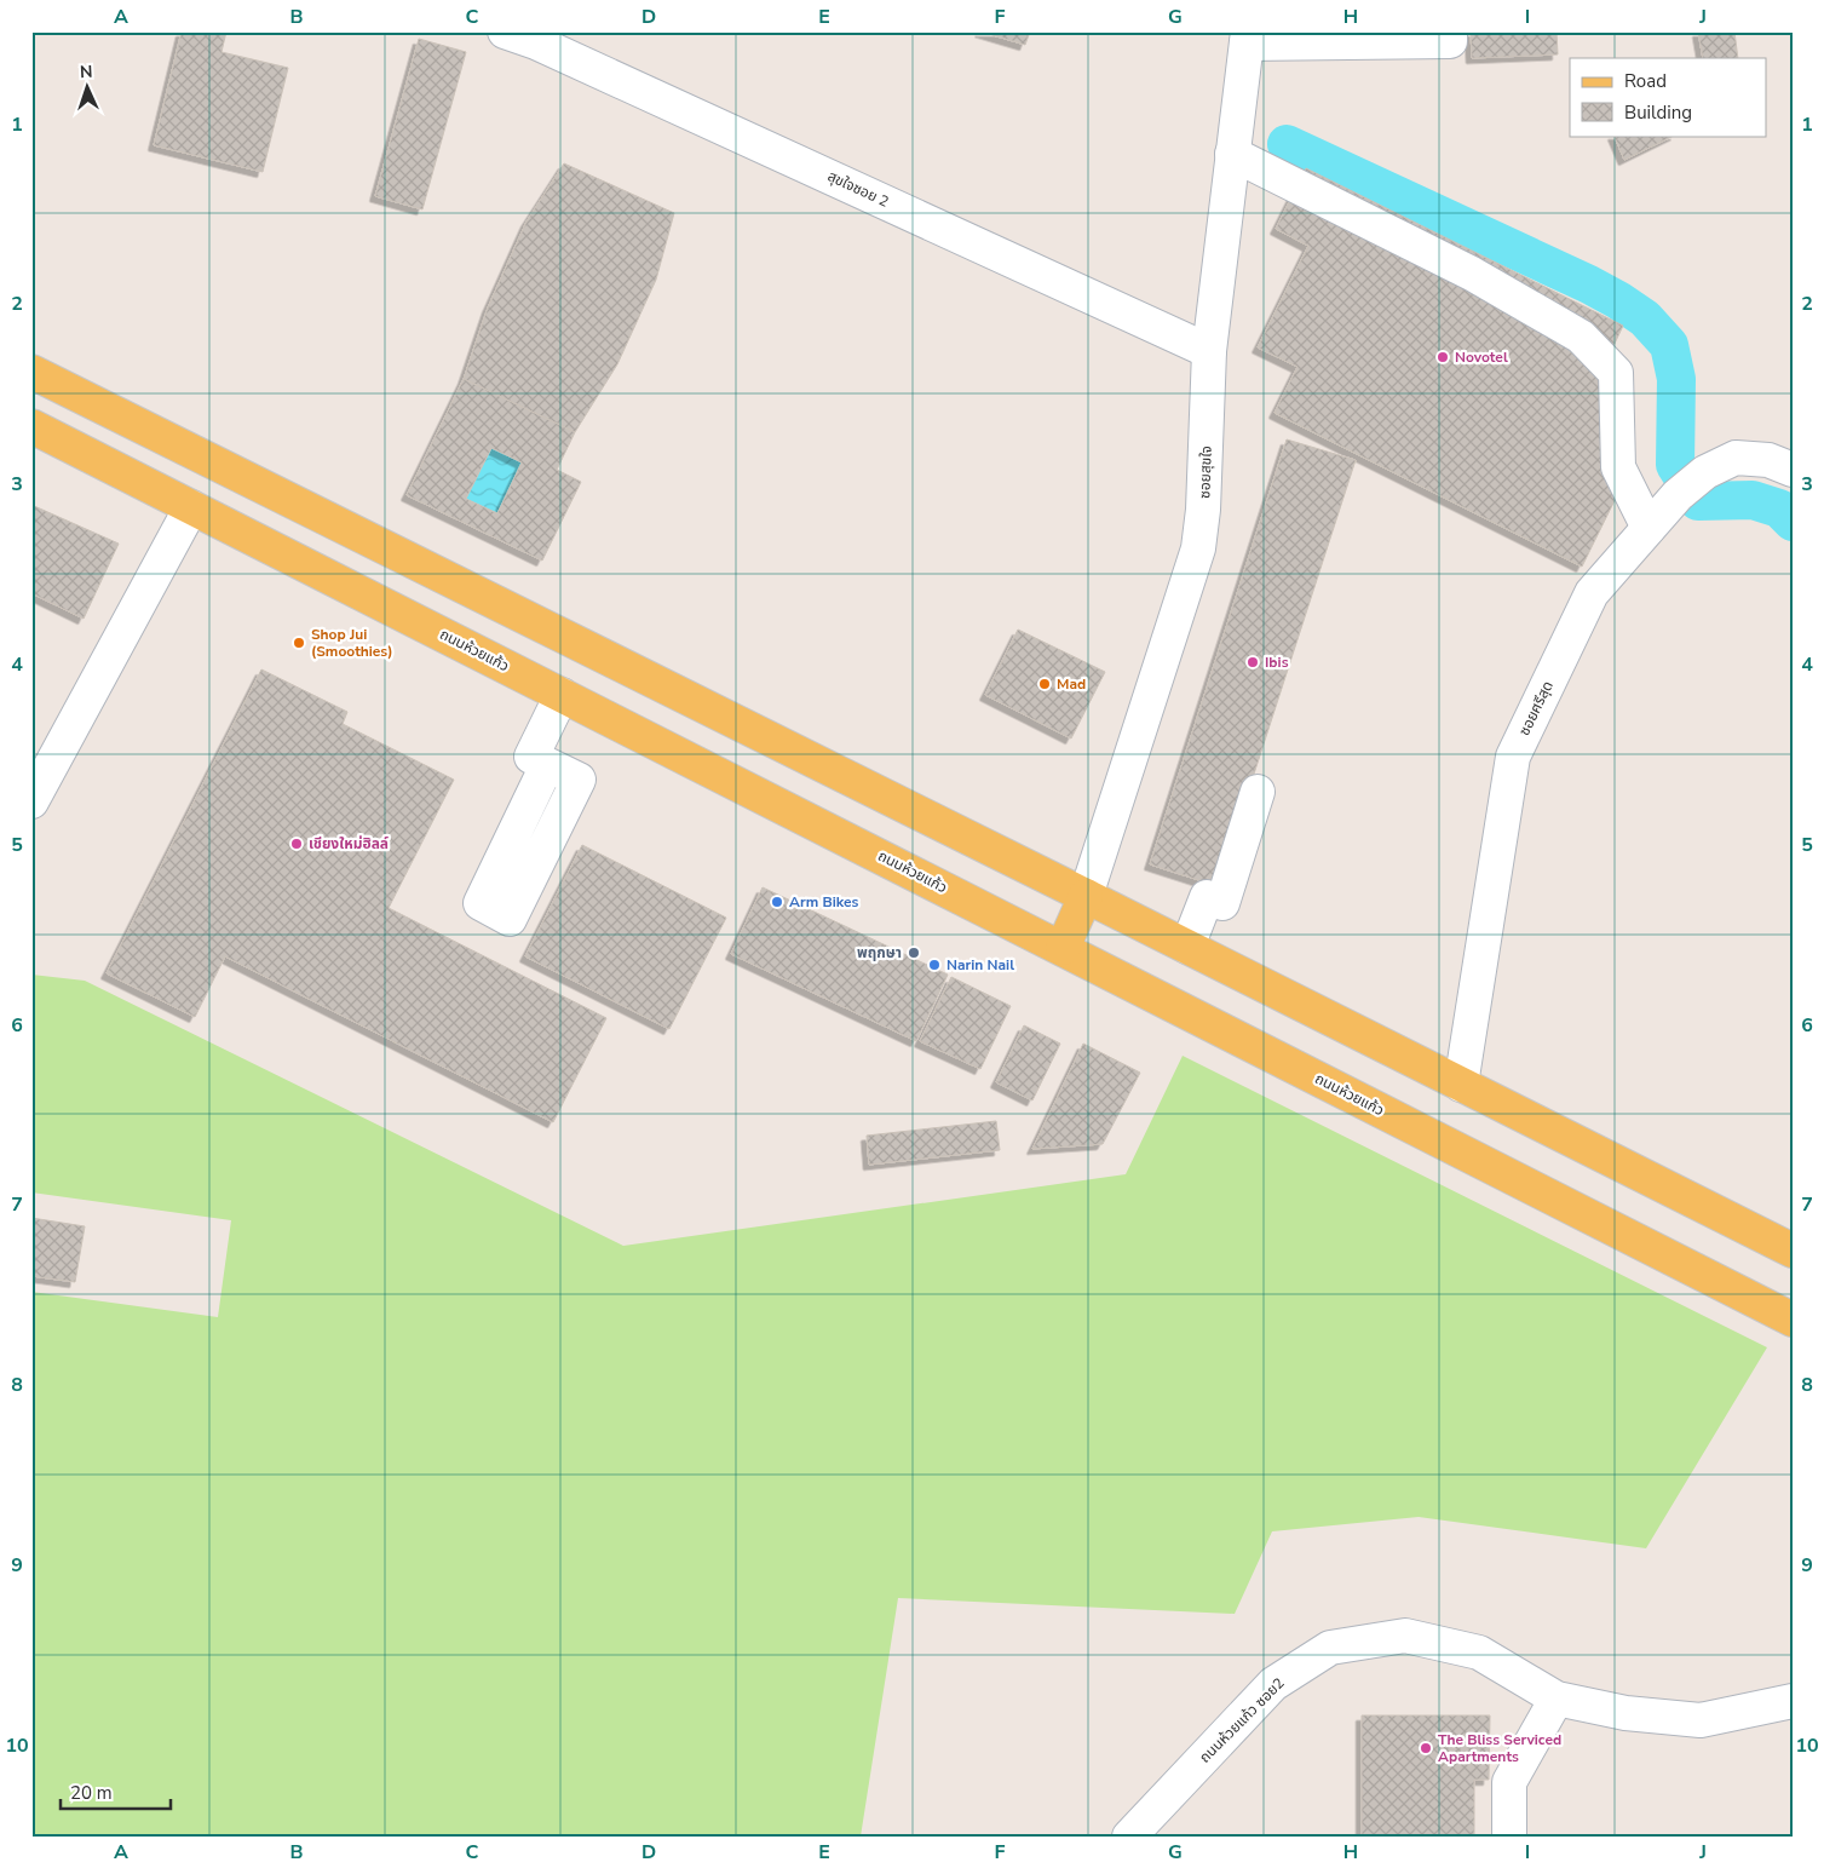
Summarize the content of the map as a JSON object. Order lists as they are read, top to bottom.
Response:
{
  "streets": {
    "main road": ["ถนนห้วยแก้ว"],
    "street": [
      "สุขใจซอย 2",
      "ซอยสุขใจ",
      "ซอยศรีสุด",
      "ถนนห้วยแก้ว ซอย2"
    ]
  },
  "crossings": [
    ["สุขใจซอย 2", "ซอยสุขใจ"]
  ],
  "places": [
    "Novotel",
    "Shop Jui (Smoothies)",
    "Ibis",
    "Mad",
    "เชียงใหม่ฮิลล์",
    "Arm Bikes",
    "พฤกษา",
    "Narin Nail",
    "The Bliss Serviced Apartments"
  ],
  "legend": ["Road", "Building"],
  "scale_bar": "20 m",
  "north": "top",
  "grid": {
    "columns": [
      "A",
      "B",
      "C",
      "D",
      "E",
      "F",
      "G",
      "H",
      "I",
      "J"
    ],
    "rows": [
      "1",
      "2",
      "3",
      "4",
      "5",
      "6",
      "7",
      "8",
      "9",
      "10"
    ]
  }
}
